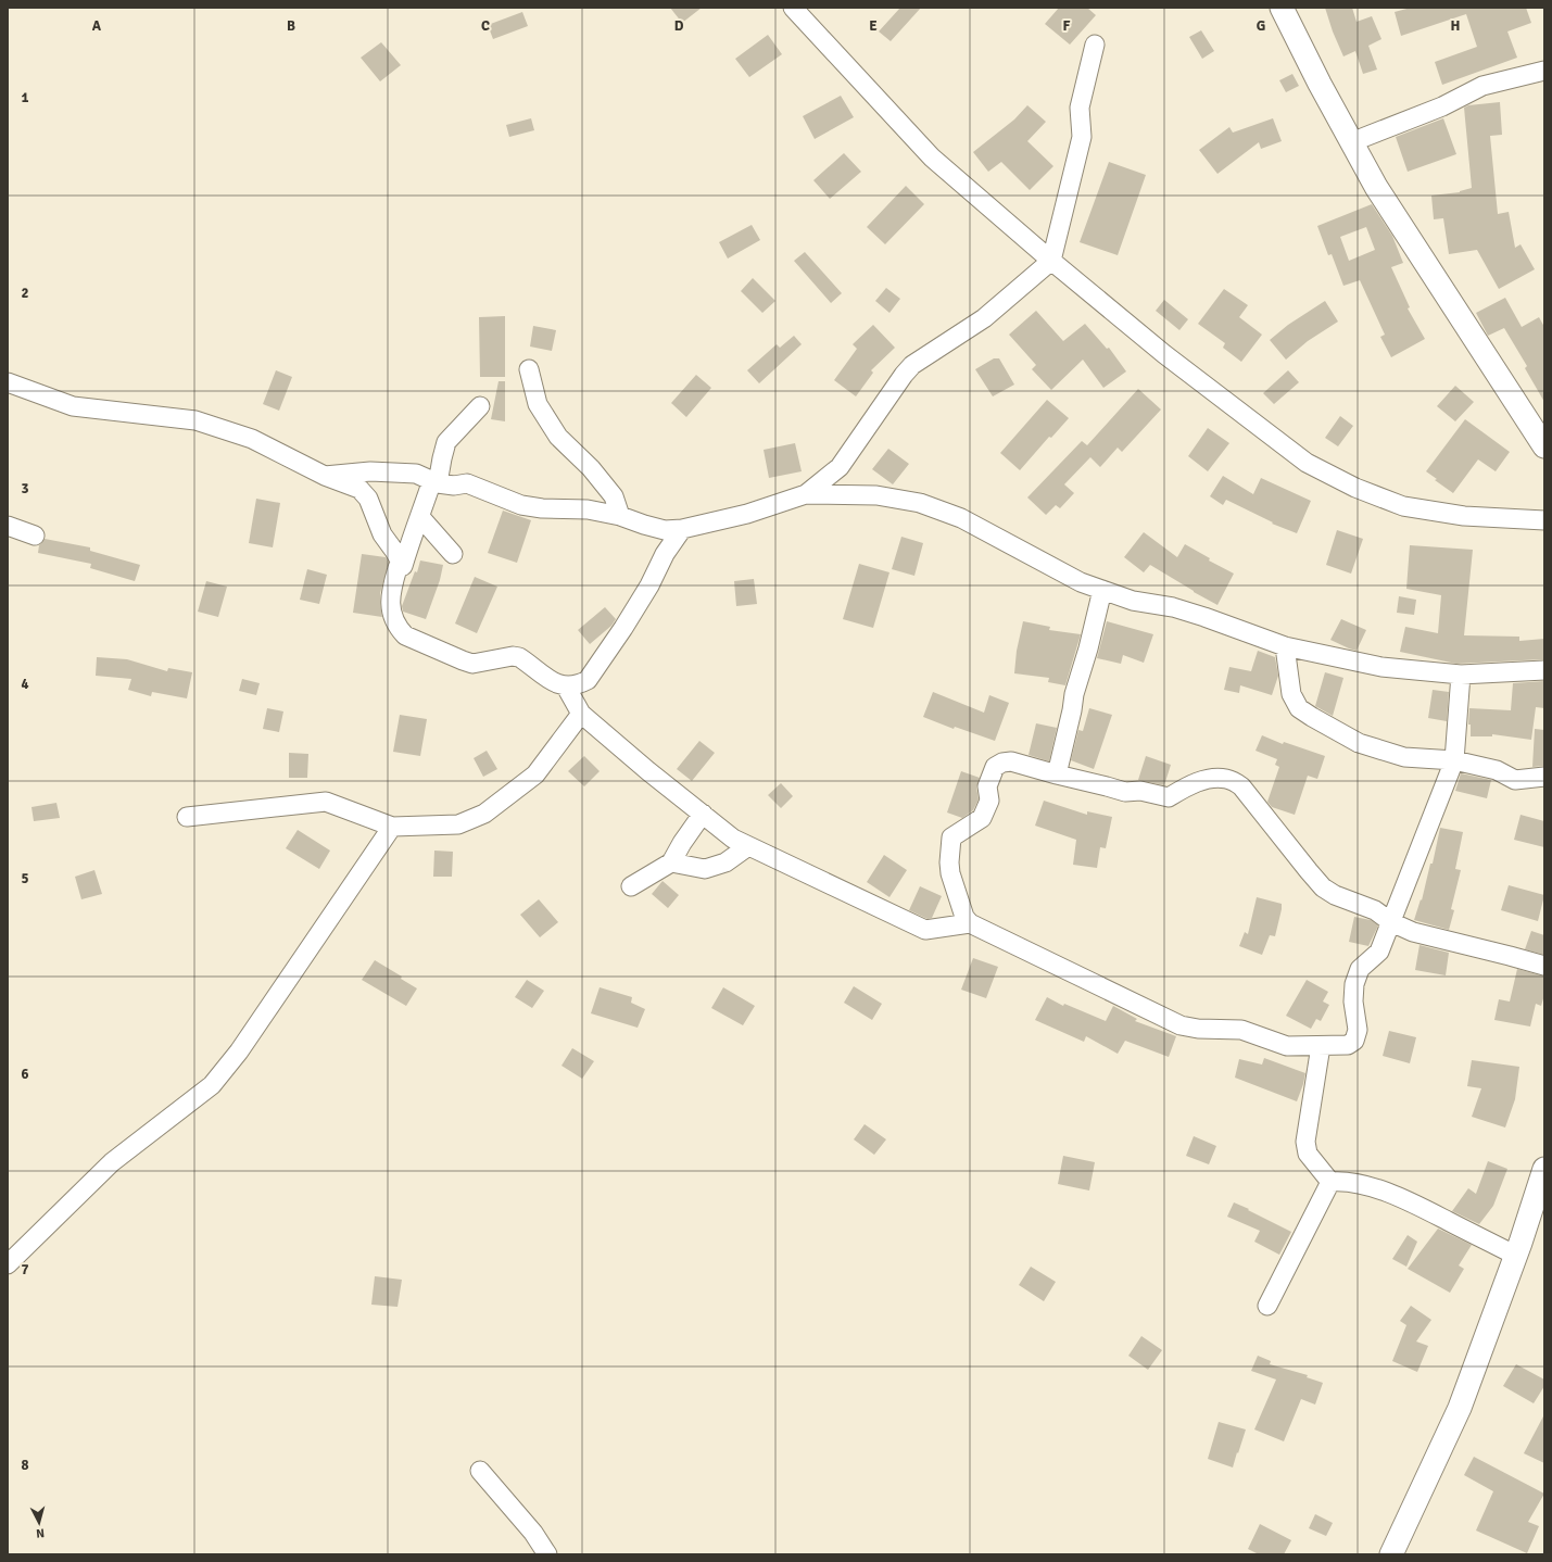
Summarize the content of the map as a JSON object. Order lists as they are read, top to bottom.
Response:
{
  "north": "bottom",
  "grid": {
    "columns": [
      "A",
      "B",
      "C",
      "D",
      "E",
      "F",
      "G",
      "H"
    ],
    "rows": [
      "1",
      "2",
      "3",
      "4",
      "5",
      "6",
      "7",
      "8"
    ]
  }
}
